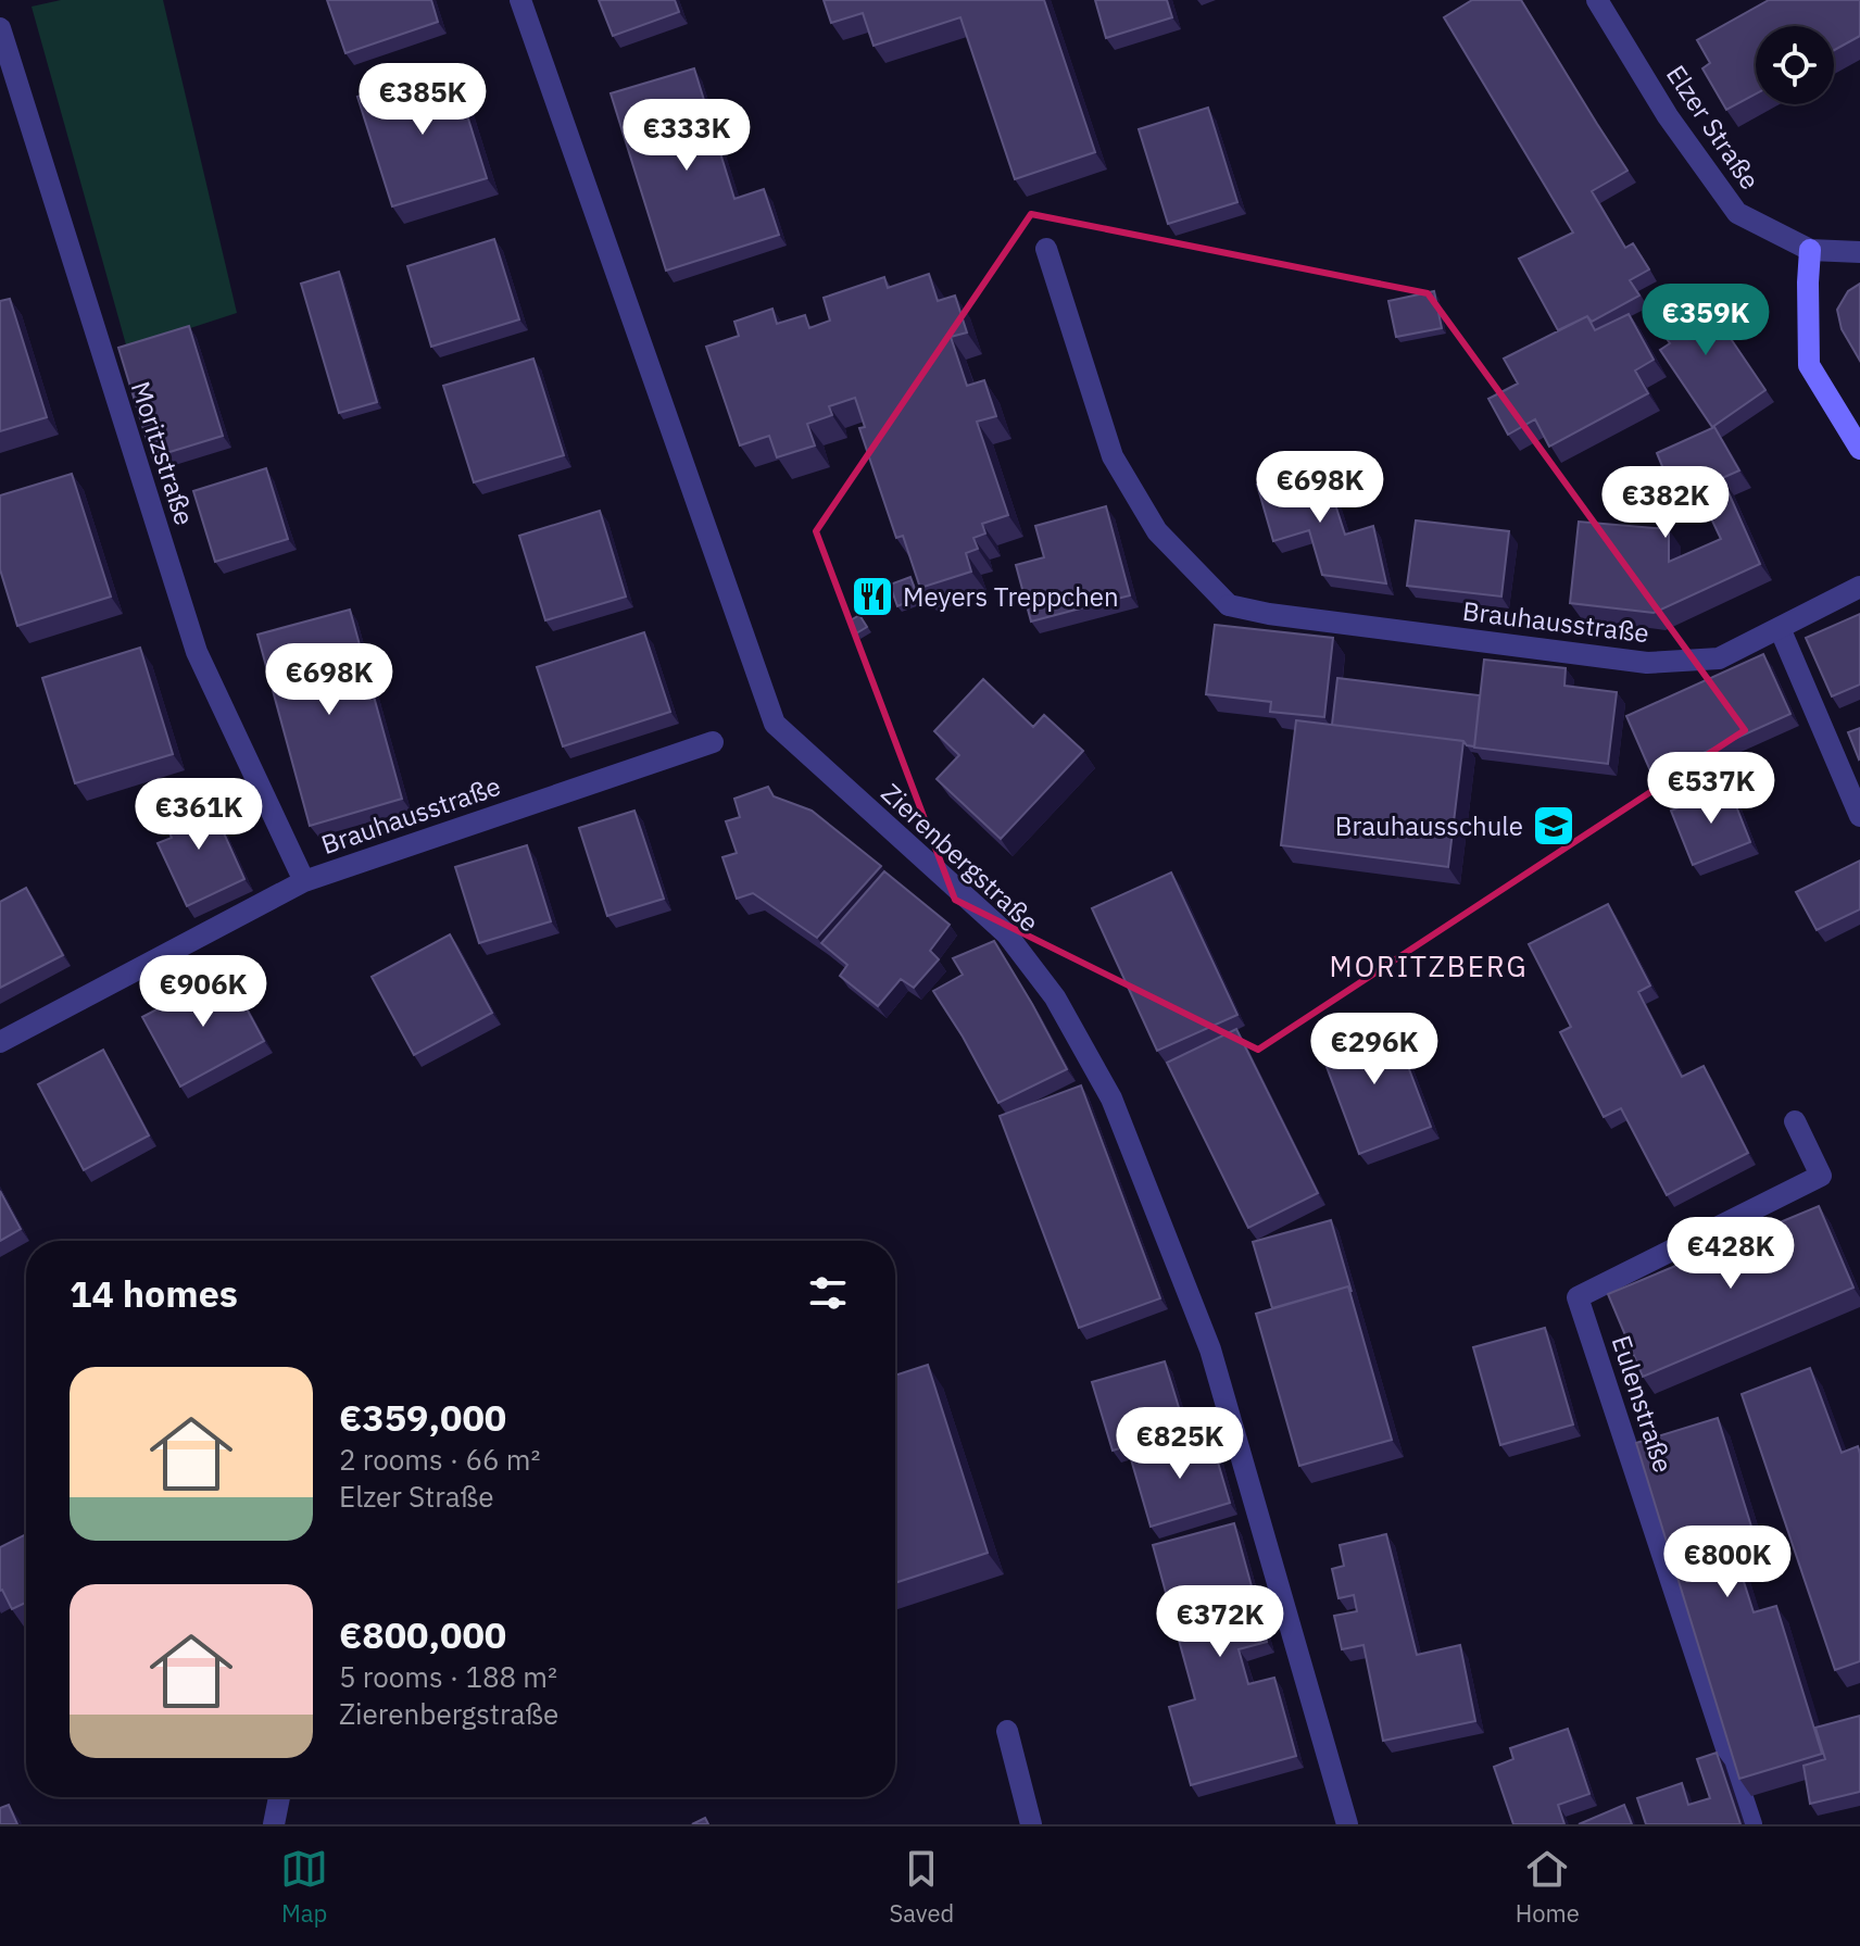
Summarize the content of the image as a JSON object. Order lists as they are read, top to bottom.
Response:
{
  "streets": {
    "street": [
      "Elzer Straße",
      "Moritzstraße",
      "Brauhausstraße",
      "Zierenbergstraße",
      "Eulenstraße"
    ]
  },
  "crossings": [
    ["Moritzstraße", "Brauhausstraße"]
  ],
  "districts": ["MORITZBERG"],
  "places": {
    "restaurant": ["Meyers Treppchen"],
    "school or university": ["Brauhausschule"]
  },
  "page": {
    "price": [
      "€385K",
      "€333K",
      "€359K",
      "€698K",
      "€382K",
      "€698K",
      "€537K",
      "€361K",
      "€906K",
      "€296K",
      "€428K",
      "€825K",
      "€800K",
      "€372K"
    ],
    "heading": "14 homes",
    "list": [
      {
        "name": "€359,000",
        "note": "2 rooms · 66 m² · Elzer Straße"
      },
      {
        "name": "€800,000",
        "note": "5 rooms · 188 m² · Zierenbergstraße"
      }
    ],
    "tabs": ["Map", "Saved", "Home"]
  }
}
